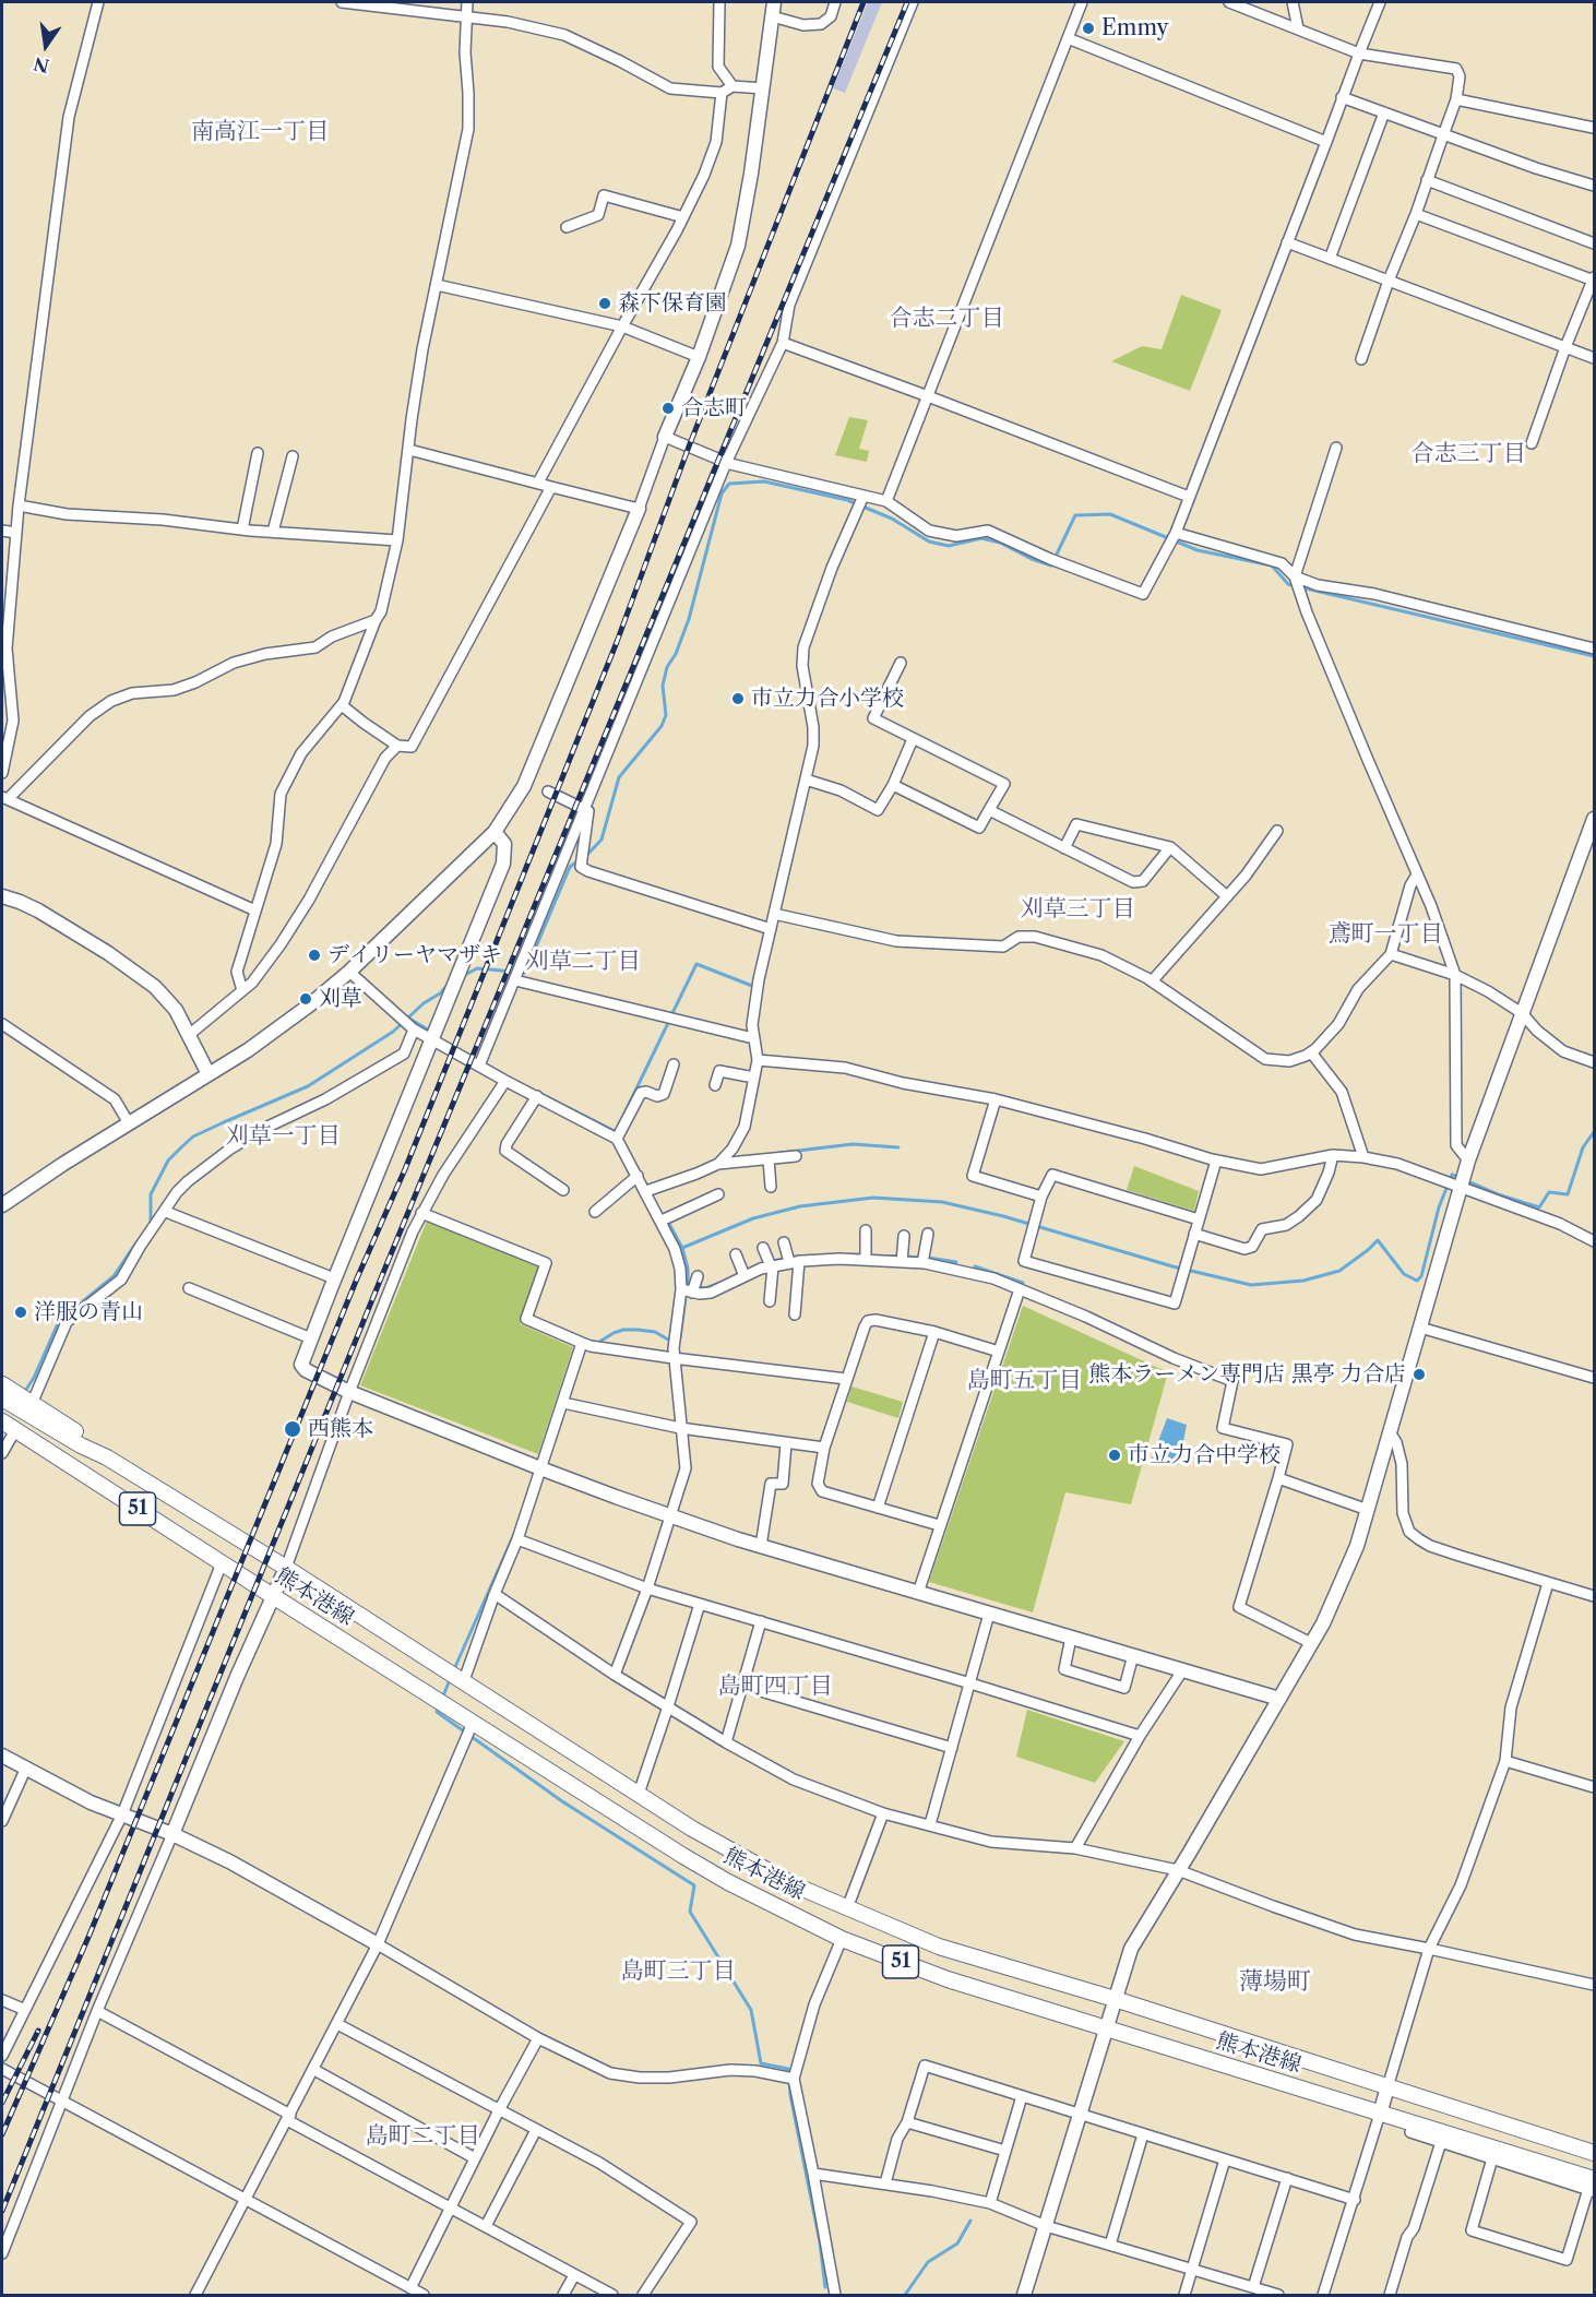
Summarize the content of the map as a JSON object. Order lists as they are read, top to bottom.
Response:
{
  "streets": {
    "main road": ["51", "熊本港線"]
  },
  "districts": [
    "南高江一丁目",
    "合志二丁目",
    "合志三丁目",
    "刈草三丁目",
    "鳶町一丁目",
    "刈草二丁目",
    "刈草一丁目",
    "島町五丁目",
    "島町四丁目",
    "島町三丁目",
    "薄場町",
    "島町二丁目"
  ],
  "places": [
    "Emmy",
    "森下保育園",
    "合志町",
    "市立力合小学校",
    "デイリーヤマザキ",
    "刈草",
    "洋服の青山",
    "熊本ラーメン専門店 黒亭 力合店",
    "西熊本",
    "市立力合中学校"
  ],
  "north": "bottom"
}
